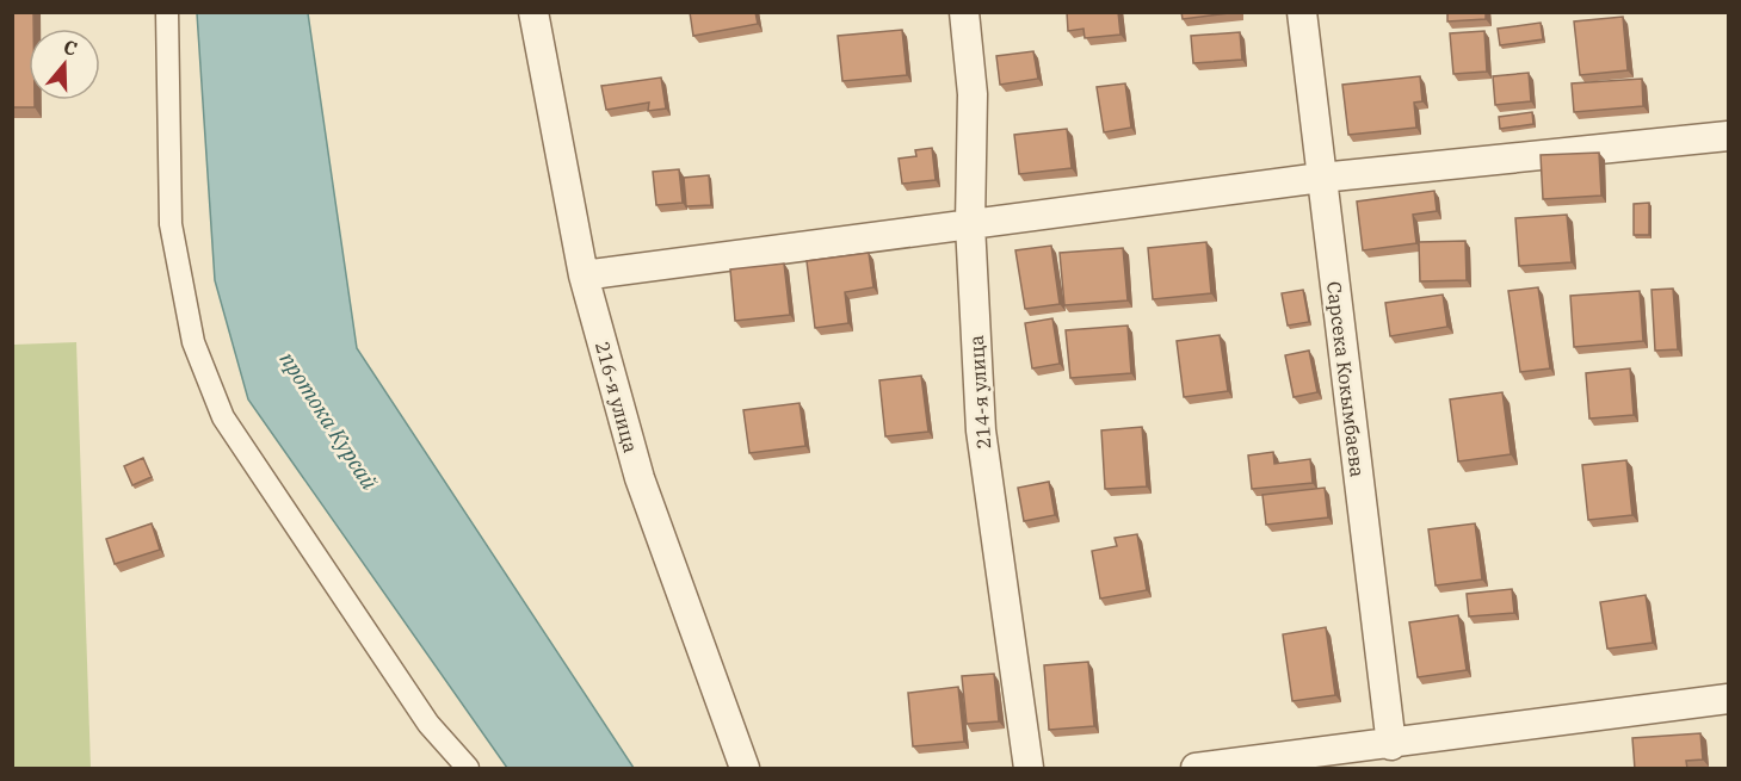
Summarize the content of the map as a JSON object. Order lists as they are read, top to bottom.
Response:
{
  "streets": {
    "street": ["Сарсека Кокымбаева", "214-я улица", "216-я улица"]
  },
  "water": ["протока Курсай"],
  "north": "top"
}
